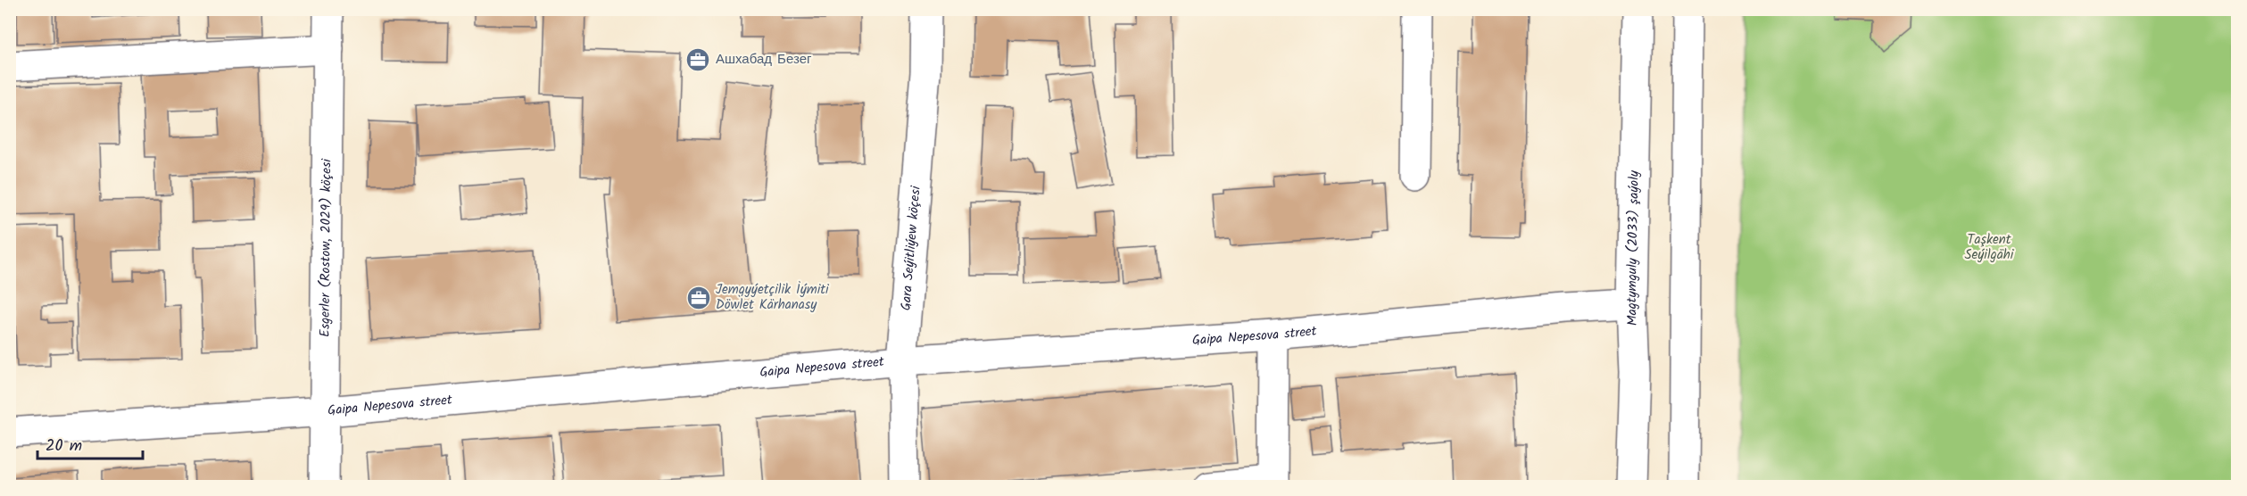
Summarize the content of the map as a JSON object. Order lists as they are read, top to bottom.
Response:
{
  "streets": {
    "street": [
      "Esgerler (Rostow, 2029) köçesi",
      "Gara Seýitliýew köçesi",
      "Magtymguly (2033) şaýoly",
      "Gaipa Nepesova street"
    ]
  },
  "crossings": [
    ["Esgerler (Rostow, 2029) köçesi", "Gaipa Nepesova street"],
    ["Gara Seýitliýew köçesi", "Gaipa Nepesova street"],
    ["Magtymguly (2033) şaýoly", "Gaipa Nepesova street"]
  ],
  "parks": ["Taşkent Seýilgähi"],
  "places": {
    "office": ["Ашхабад Безег", "Jemgyýetçilik İýmiti Döwlet Kärhanasy"]
  },
  "scale_bar": "20 m"
}
